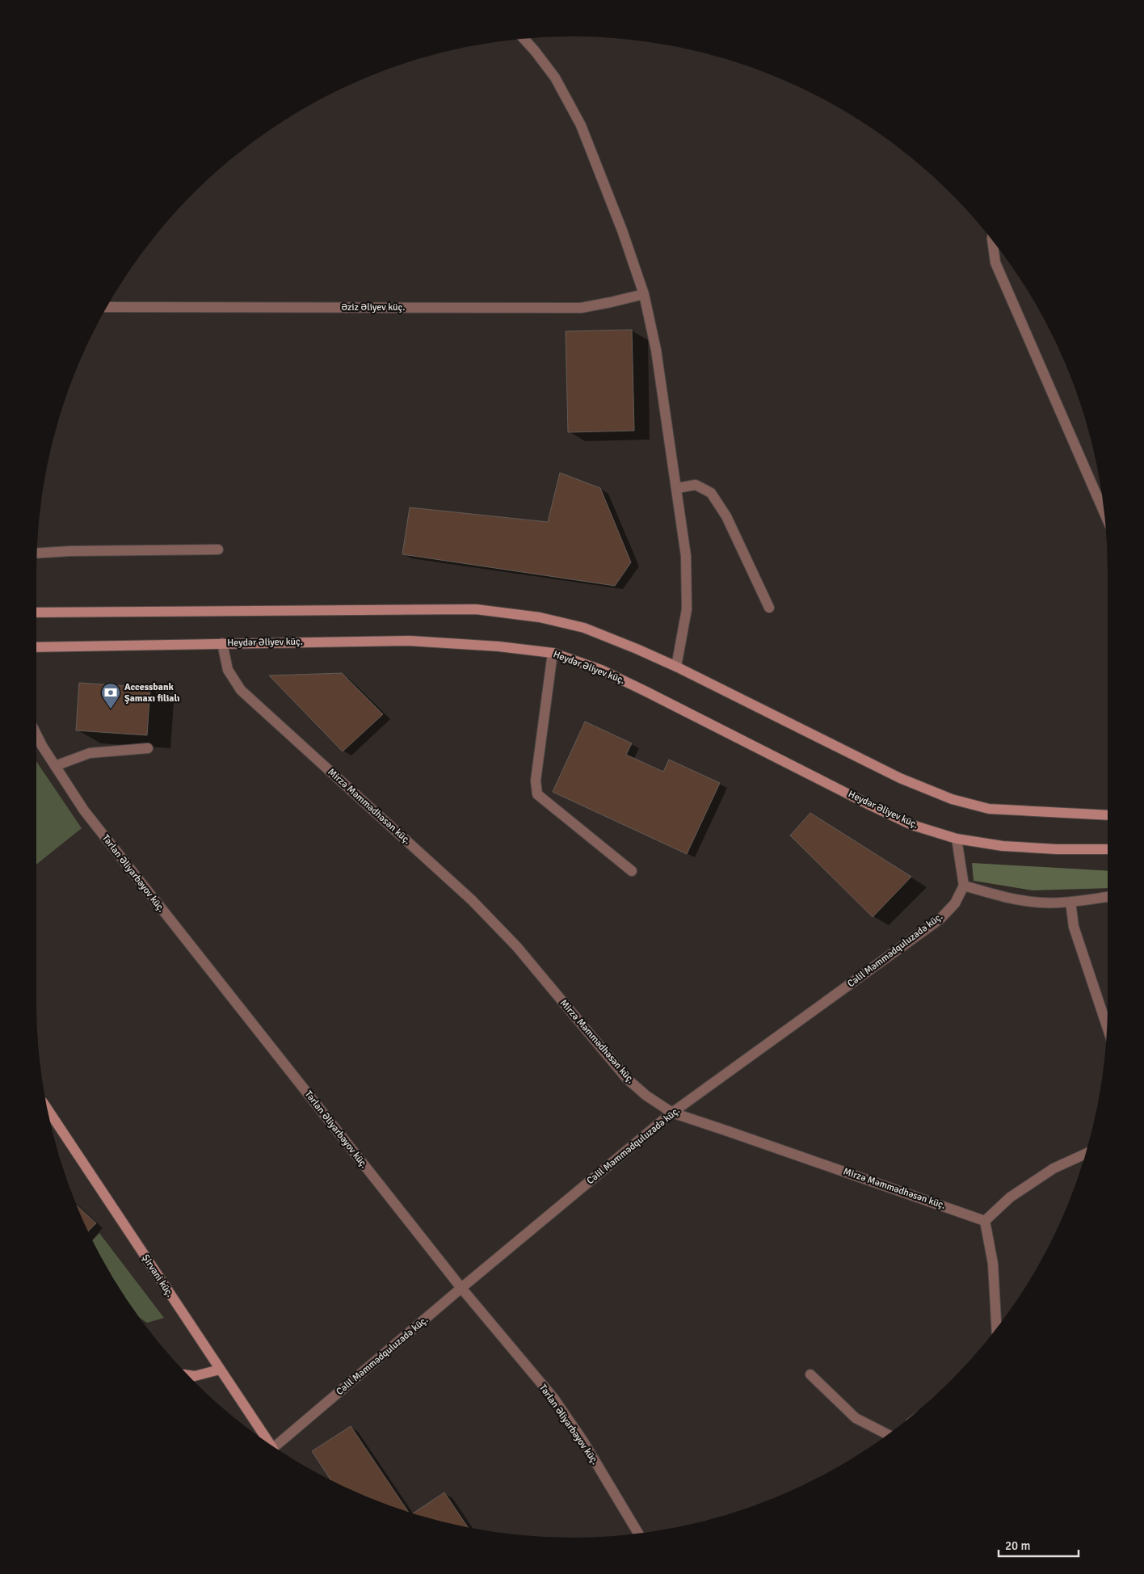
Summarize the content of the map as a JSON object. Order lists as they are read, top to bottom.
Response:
{
  "streets": {
    "street": [
      "Əziz Əliyev küç.",
      "Heydər Əliyev küç.",
      "Mirzə Məmmədhəsən küç.",
      "Tərlan Əliyarbəyov küç.",
      "Cəlil Məmmədquluzadə küç.",
      "Şirvani küç."
    ]
  },
  "crossings": [
    ["Heydər Əliyev küç.", "Mirzə Məmmədhəsən küç."],
    ["Mirzə Məmmədhəsən küç.", "Cəlil Məmmədquluzadə küç."],
    ["Tərlan Əliyarbəyov küç.", "Cəlil Məmmədquluzadə küç."]
  ],
  "places": {
    "bank": ["Accessbank Şamaxı filialı"]
  },
  "scale_bar": "20 m"
}
